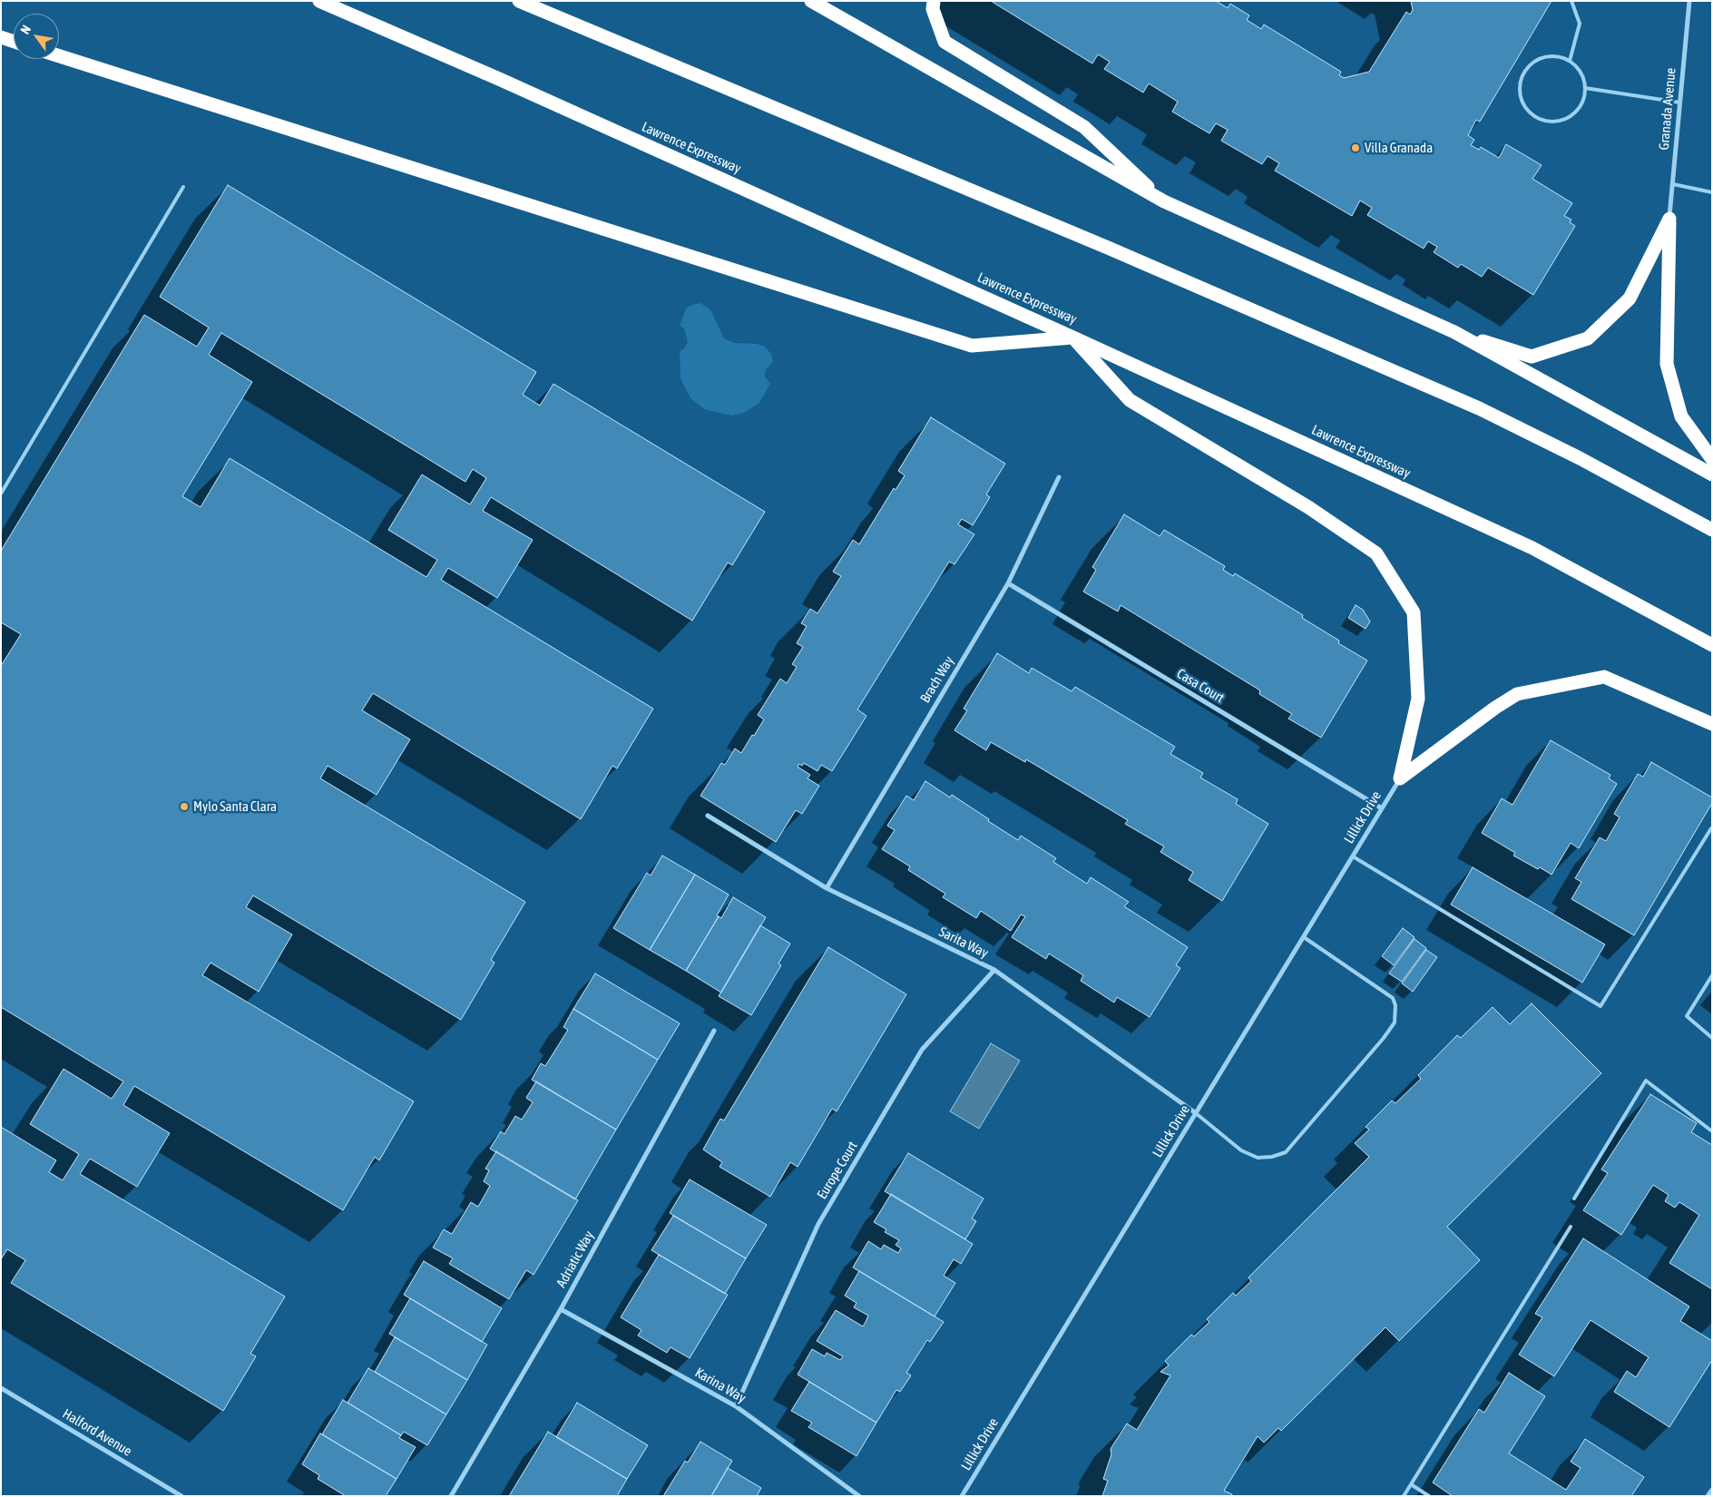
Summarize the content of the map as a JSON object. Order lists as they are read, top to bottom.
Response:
{
  "streets": {
    "highway": ["Lawrence Expressway"],
    "street": [
      "Granada Avenue",
      "Brach Way",
      "Casa Court",
      "Lillick Drive",
      "Sarita Way",
      "Europe Court",
      "Adriatic Way",
      "Karina Way",
      "Halford Avenue"
    ]
  },
  "crossings": [
    ["Brach Way", "Casa Court"],
    ["Brach Way", "Sarita Way"],
    ["Casa Court", "Lillick Drive"],
    ["Lillick Drive", "Sarita Way"],
    ["Sarita Way", "Europe Court"],
    ["Europe Court", "Karina Way"],
    ["Adriatic Way", "Karina Way"]
  ],
  "places": ["Villa Granada", "Mylo Santa Clara"],
  "north": "top left"
}
